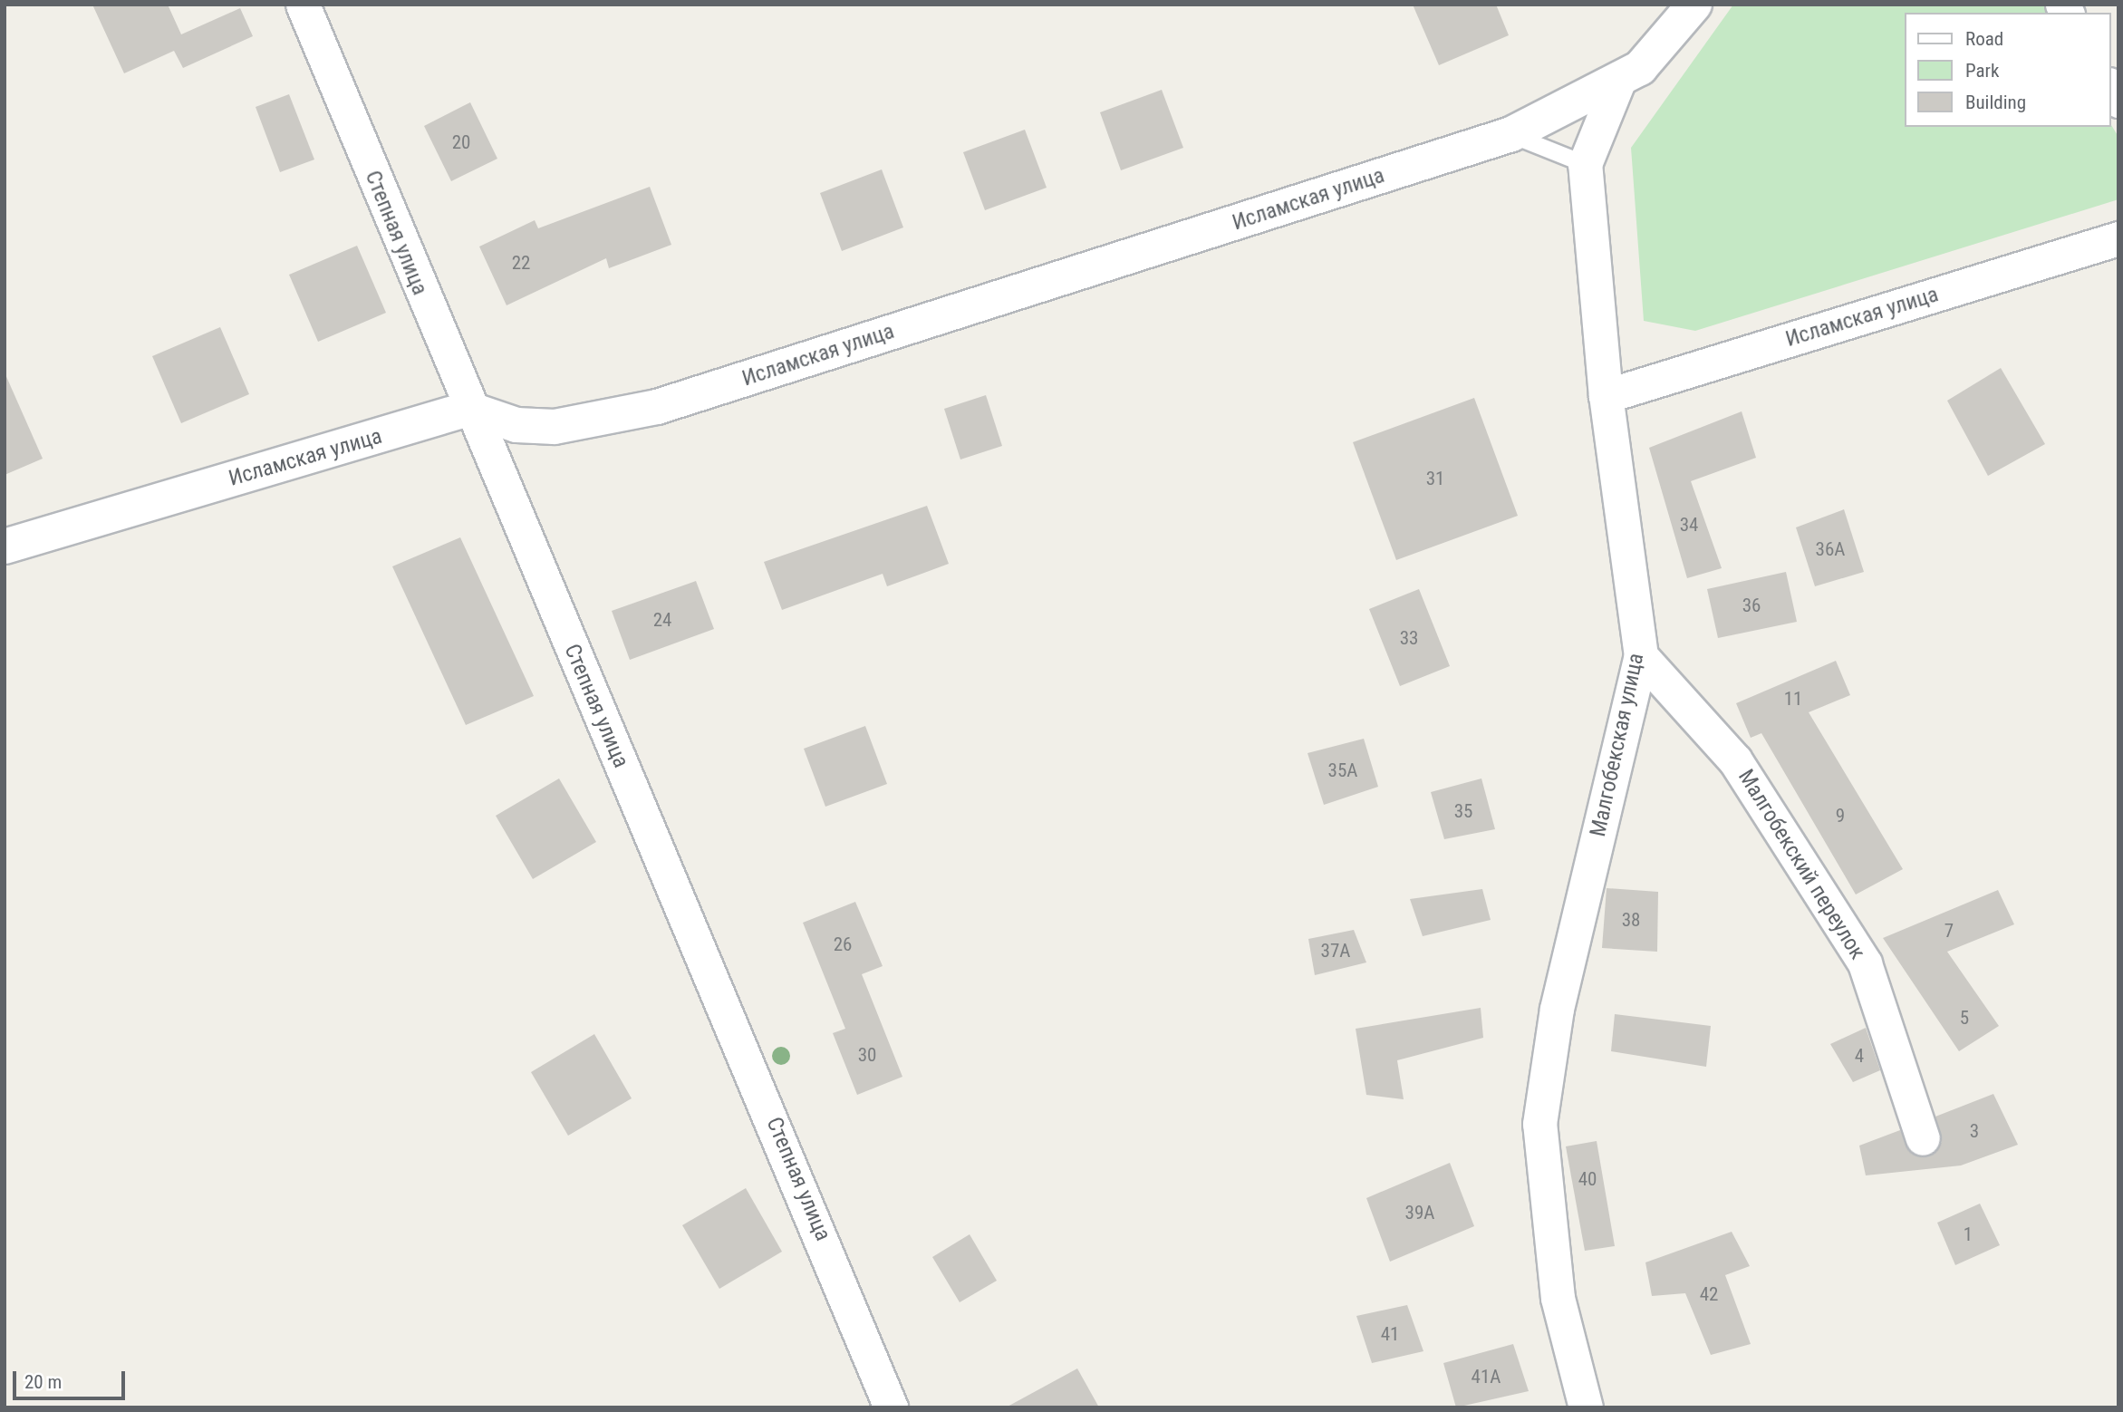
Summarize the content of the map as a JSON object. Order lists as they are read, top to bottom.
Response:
{
  "streets": {
    "street": [
      "Исламская улица",
      "Степная улица",
      "Малгобекская улица",
      "Малгобекский переулок"
    ]
  },
  "crossings": [
    ["Исламская улица", "Степная улица"],
    ["Исламская улица", "Малгобекская улица"],
    ["Малгобекская улица", "Малгобекский переулок"]
  ],
  "house_numbers": [
    "20",
    "22",
    "31",
    "34",
    "36А",
    "36",
    "24",
    "33",
    "11",
    "35А",
    "35",
    "9",
    "38",
    "7",
    "26",
    "37А",
    "5",
    "30",
    "4",
    "3",
    "40",
    "39А",
    "1",
    "42",
    "41",
    "41А"
  ],
  "legend": ["Road", "Park", "Building"],
  "scale_bar": "20 m"
}
